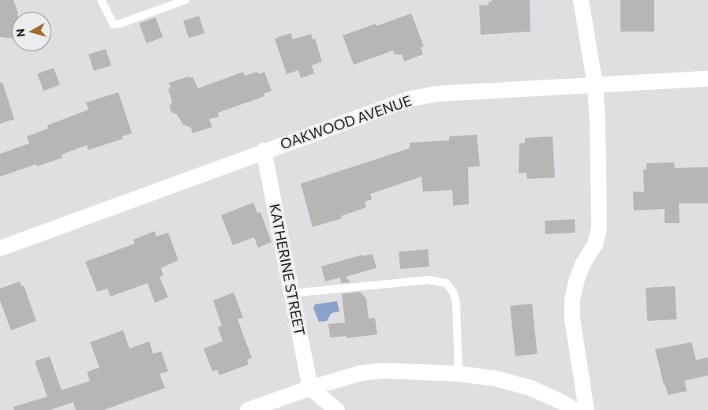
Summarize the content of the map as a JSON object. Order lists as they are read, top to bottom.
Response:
{
  "streets": {
    "street": ["OAKWOOD AVENUE", "KATHERINE STREET"]
  },
  "crossings": [
    ["OAKWOOD AVENUE", "KATHERINE STREET"]
  ],
  "north": "left"
}
